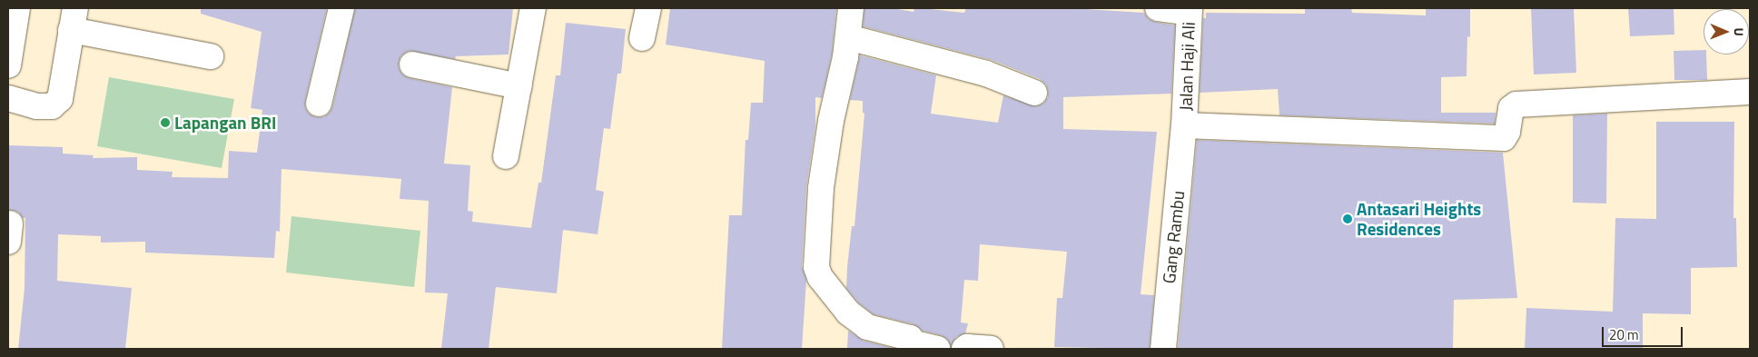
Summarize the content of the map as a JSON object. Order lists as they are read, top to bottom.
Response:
{
  "streets": {
    "street": ["Jalan Haji Ali", "Gang Rambu"]
  },
  "crossings": [
    ["Jalan Haji Ali", "Gang Rambu"]
  ],
  "places": ["Lapangan BRI", "Antasari Heights Residences"],
  "scale_bar": "20 m",
  "north": "right"
}
